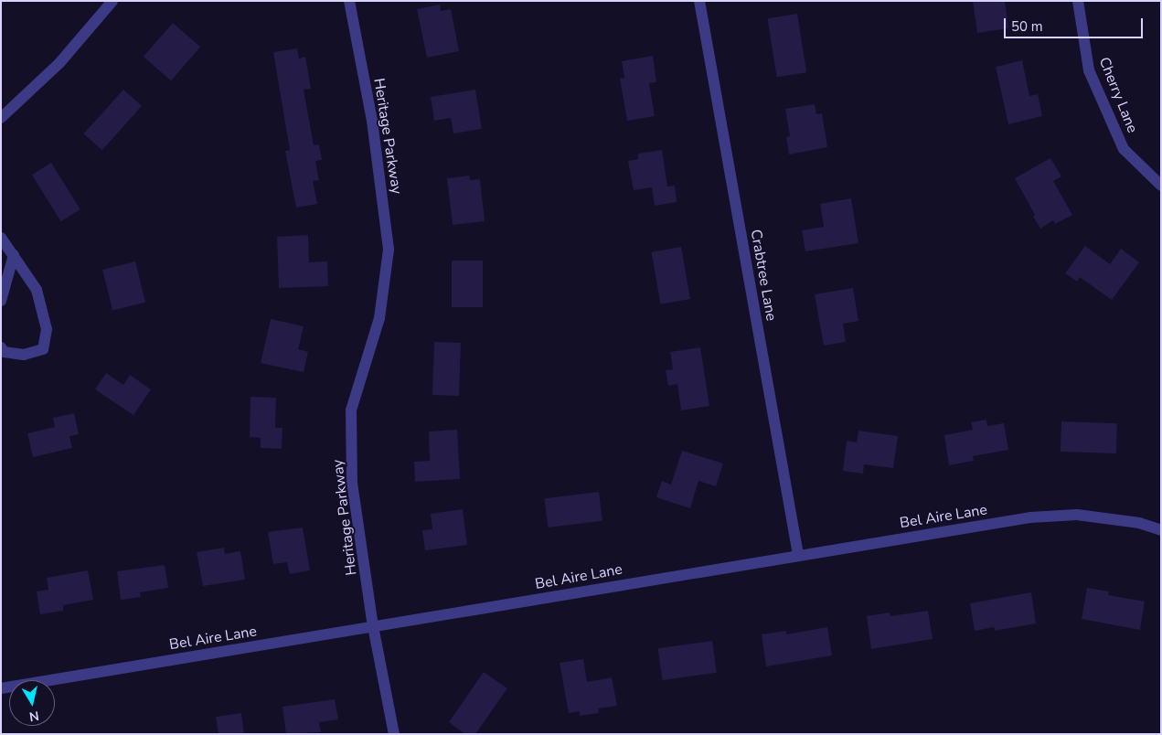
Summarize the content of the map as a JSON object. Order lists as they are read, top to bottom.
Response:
{
  "streets": {
    "street": [
      "Cherry Lane",
      "Heritage Parkway",
      "Crabtree Lane",
      "Bel Aire Lane"
    ]
  },
  "crossings": [
    ["Heritage Parkway", "Bel Aire Lane"],
    ["Crabtree Lane", "Bel Aire Lane"]
  ],
  "scale_bar": "50 m",
  "north": "bottom"
}
